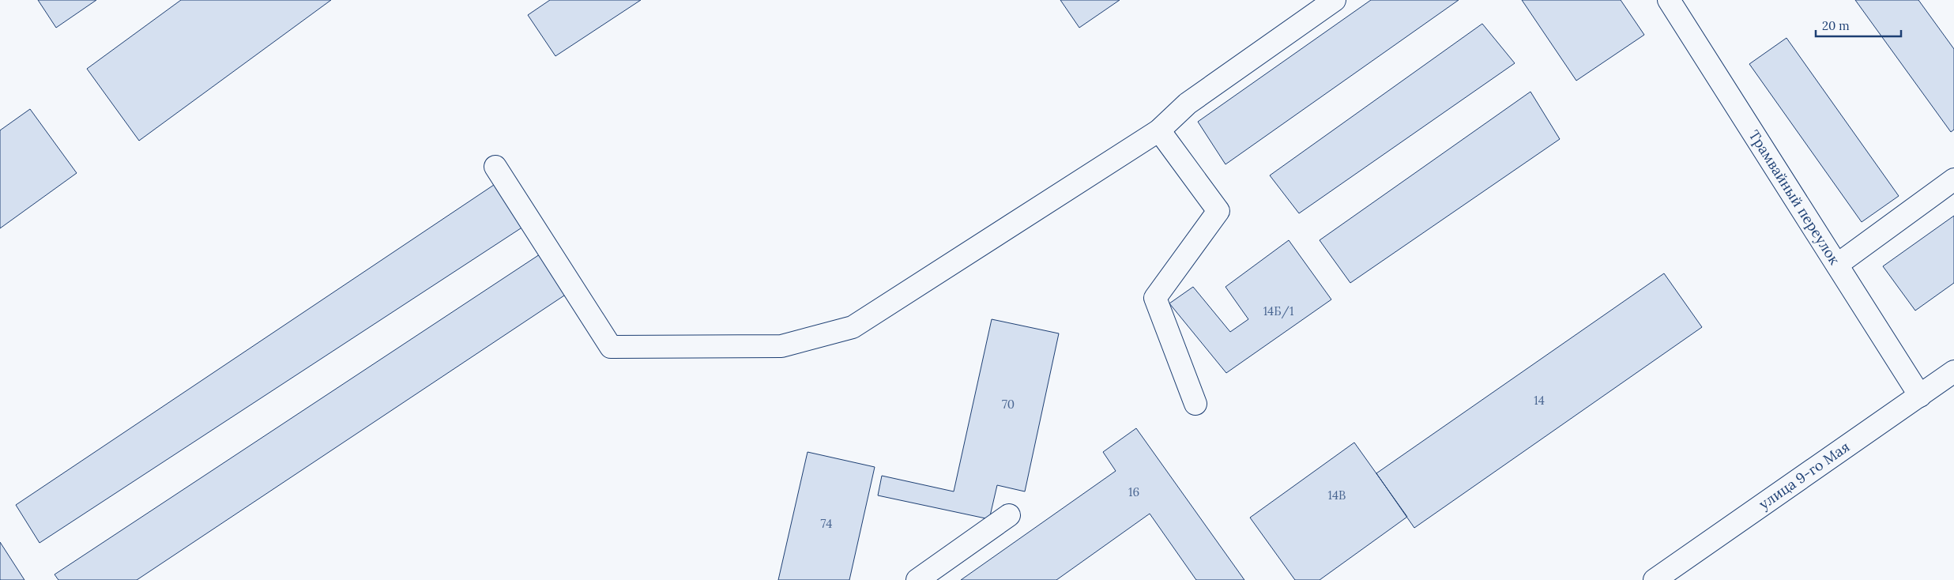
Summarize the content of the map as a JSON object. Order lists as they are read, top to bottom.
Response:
{
  "streets": {
    "street": ["Трамвайный переулок", "улица 9-го Мая"]
  },
  "crossings": [
    ["Трамвайный переулок", "улица 9-го Мая"]
  ],
  "house_numbers": [
    "14Б/1",
    "14",
    "70",
    "16",
    "14В",
    "74"
  ],
  "scale_bar": "20 m"
}
